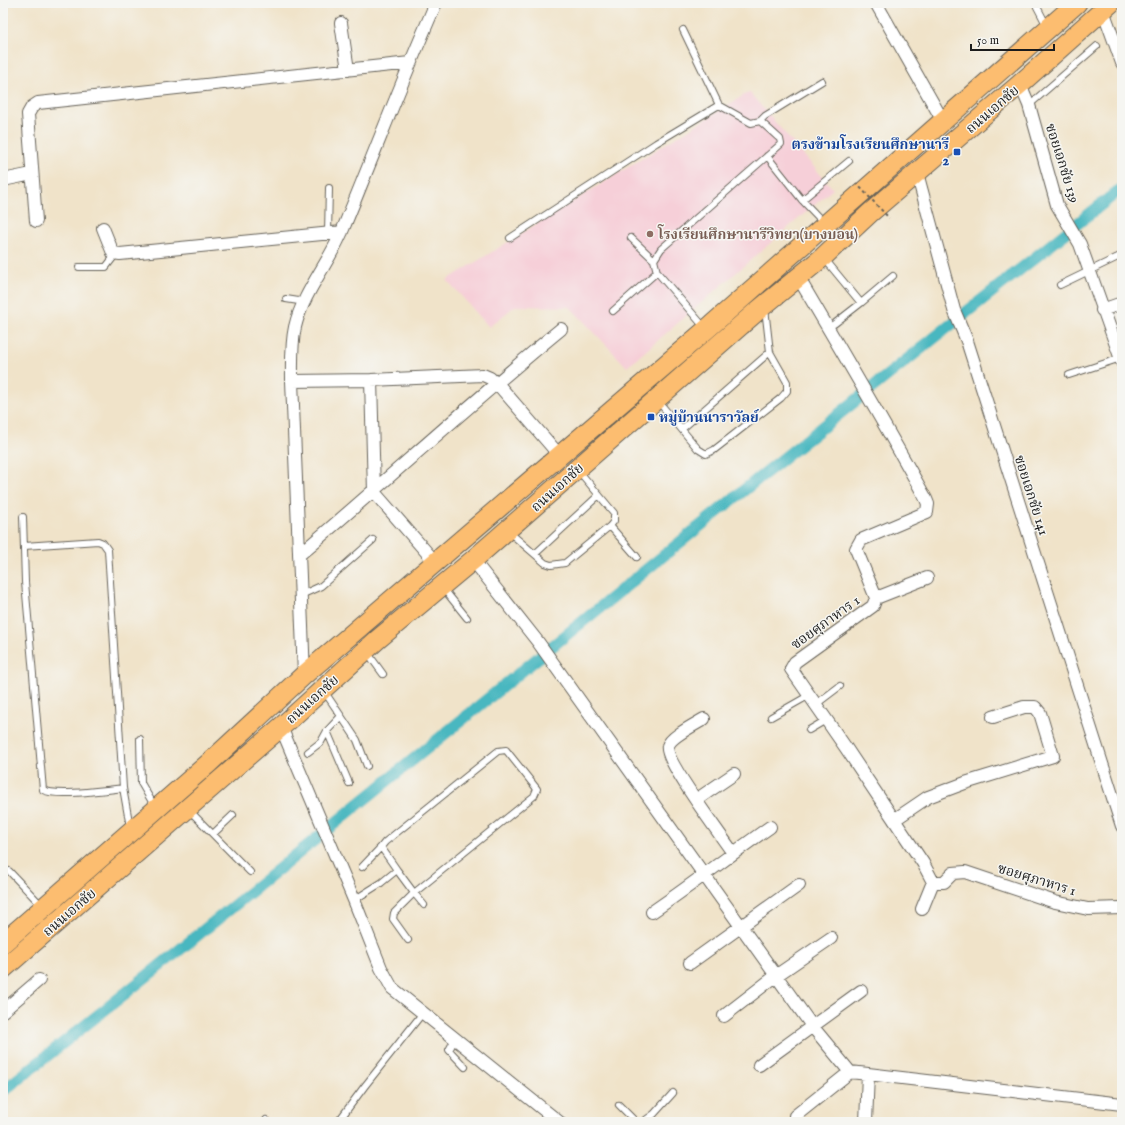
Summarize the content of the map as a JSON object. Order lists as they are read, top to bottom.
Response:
{
  "streets": {
    "main road": ["ถนนเอกชัย"],
    "street": ["ซอยเอกชัย 139", "ซอยเอกชัย 141", "ซอยศุภาหาร 1"]
  },
  "crossings": [
    ["ถนนเอกชัย", "ซอยเอกชัย 139"],
    ["ถนนเอกชัย", "ซอยเอกชัย 141"],
    ["ถนนเอกชัย", "ซอยศุภาหาร 1"]
  ],
  "places": {
    "transit": ["ตรงข้ามโรงเรียนศึกษานารี 2", "หมู่บ้านนาราวัลย์"],
    "other": ["โรงเรียนศึกษานารีวิทยา(บางบอน)"]
  },
  "scale_bar": "50 m"
}
